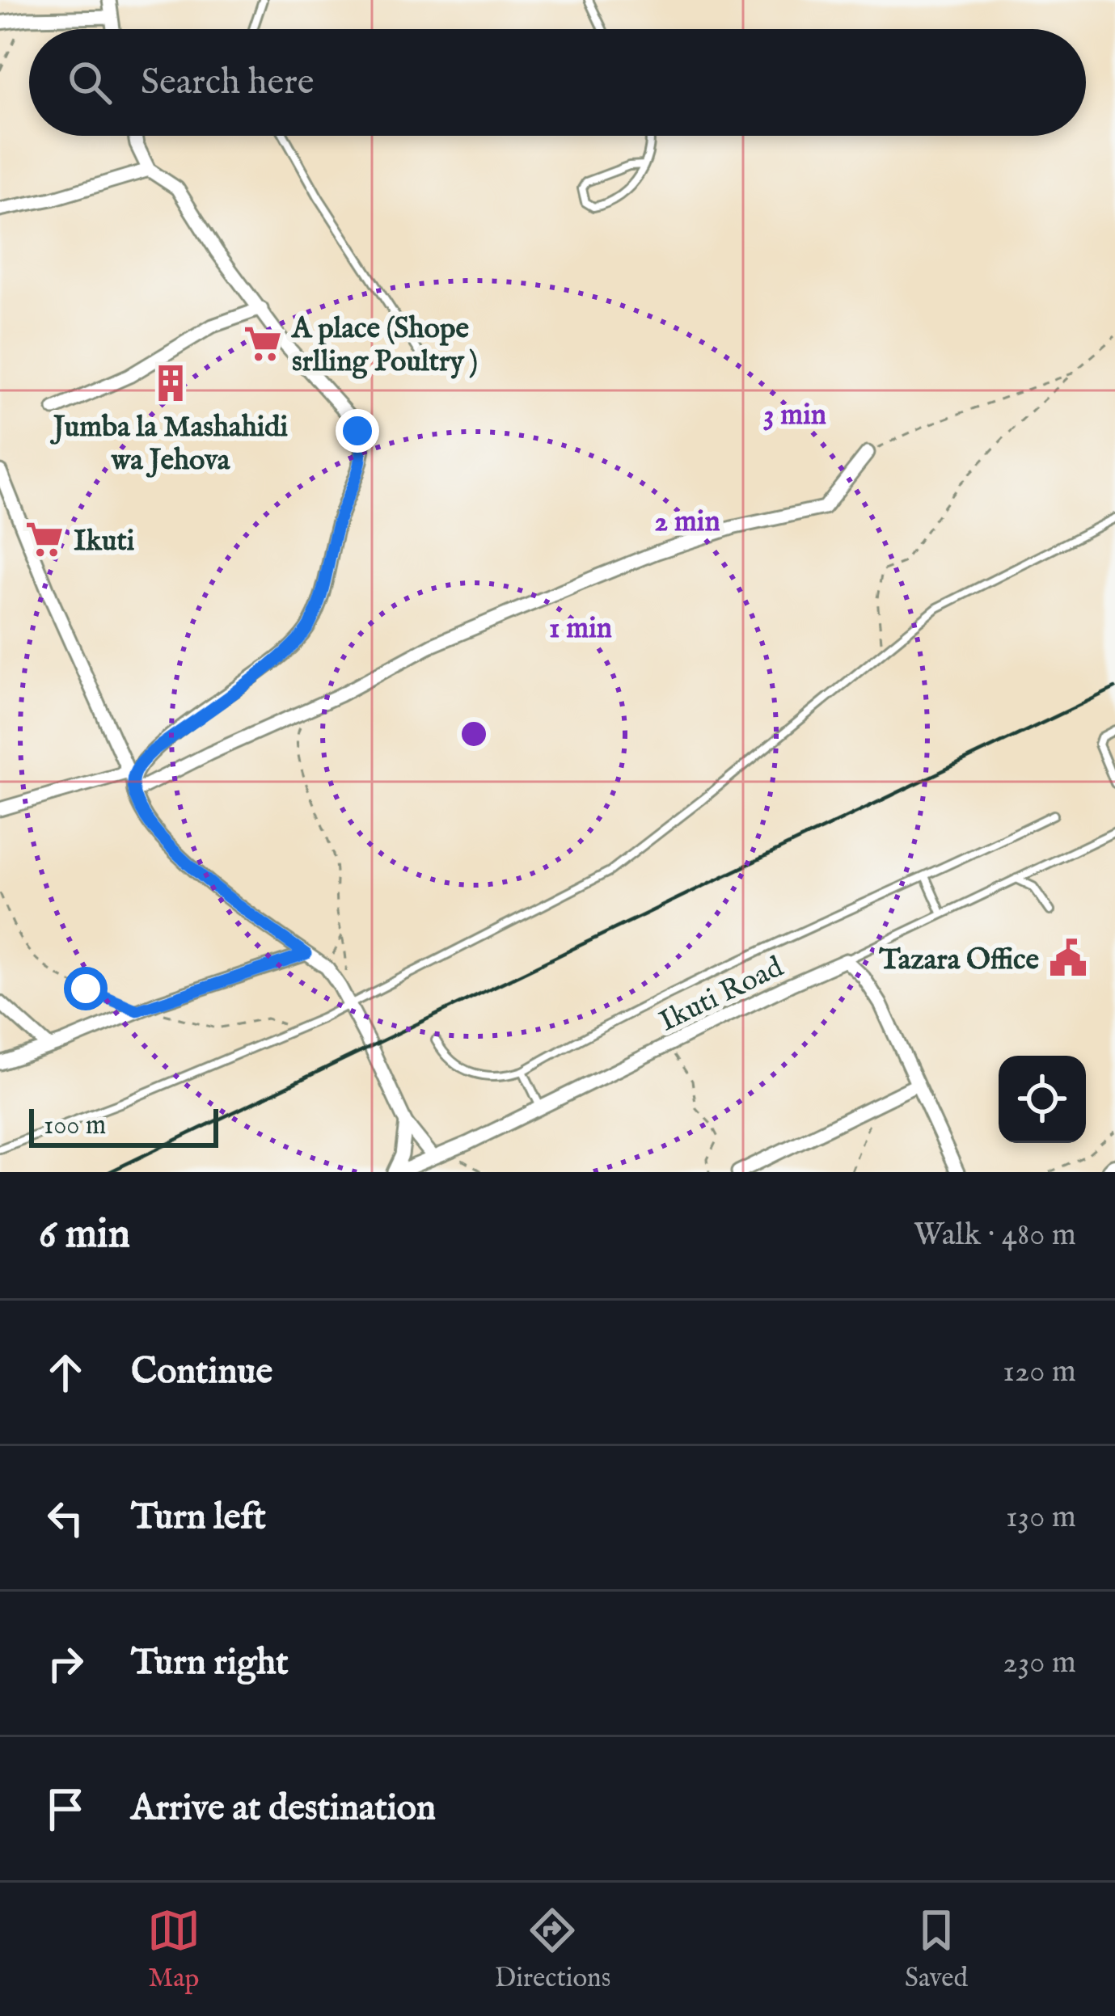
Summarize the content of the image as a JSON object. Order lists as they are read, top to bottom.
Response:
{
  "streets": {
    "street": ["Ikuti Road"]
  },
  "places": {
    "supermarket": ["A place (Shope srlling Poultry )", "Ikuti"],
    "building": ["Jumba la Mashahidi wa Jehova"],
    "public building": ["Tazara Office"]
  },
  "scale_bar": "100 m",
  "page": {
    "search": "Search here",
    "scale": "100 m",
    "heading": ["6 min", "Walk · 480 m"],
    "list": [
      ["Continue", "120 m"],
      ["Turn left", "130 m"],
      ["Turn right", "230 m"],
      "Arrive at destination"
    ],
    "nav": ["Map", "Directions", "Saved"]
  },
  "rings": ["3 min", "2 min", "1 min"]
}
